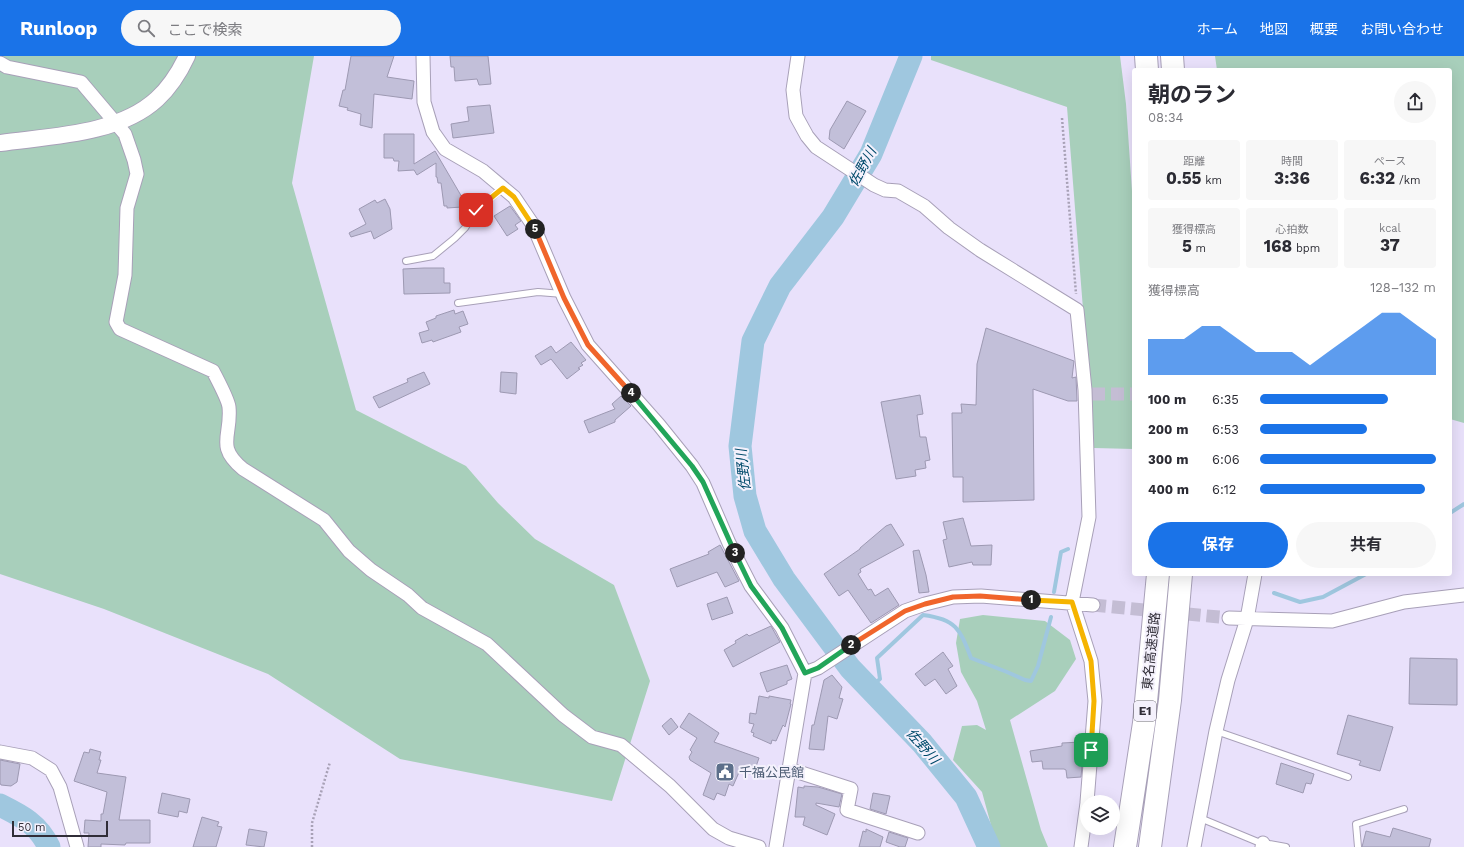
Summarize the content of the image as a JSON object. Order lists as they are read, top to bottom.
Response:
{
  "streets": {
    "highway": ["東名高速道路", "E1"]
  },
  "water": ["佐野川"],
  "places": {
    "public building": ["千福公民館"]
  },
  "scale_bar": "50 m",
  "page": {
    "header": "Runloop",
    "search": "ここで検索",
    "nav": [
      "ホーム",
      "地図",
      "概要",
      "お問い合わせ"
    ],
    "heading": ["朝のラン", "08:34"],
    "stats": [
      ["距離", "0.55 km"],
      ["時間", "3:36"],
      ["ペース", "6:32 /km"],
      ["獲得標高", "5 m"],
      ["心拍数", "168 bpm"],
      ["kcal", "37"]
    ],
    "pins": [
      "5",
      "4",
      "3",
      "1",
      "2"
    ],
    "chart": ["獲得標高", "128–132 m"],
    "list": [
      {
        "name": "100 m",
        "note": "6:35"
      },
      {
        "name": "200 m",
        "note": "6:53"
      },
      {
        "name": "300 m",
        "note": "6:06"
      },
      {
        "name": "400 m",
        "note": "6:12"
      }
    ],
    "buttons": ["保存", "共有"],
    "scale": "50 m"
  }
}
